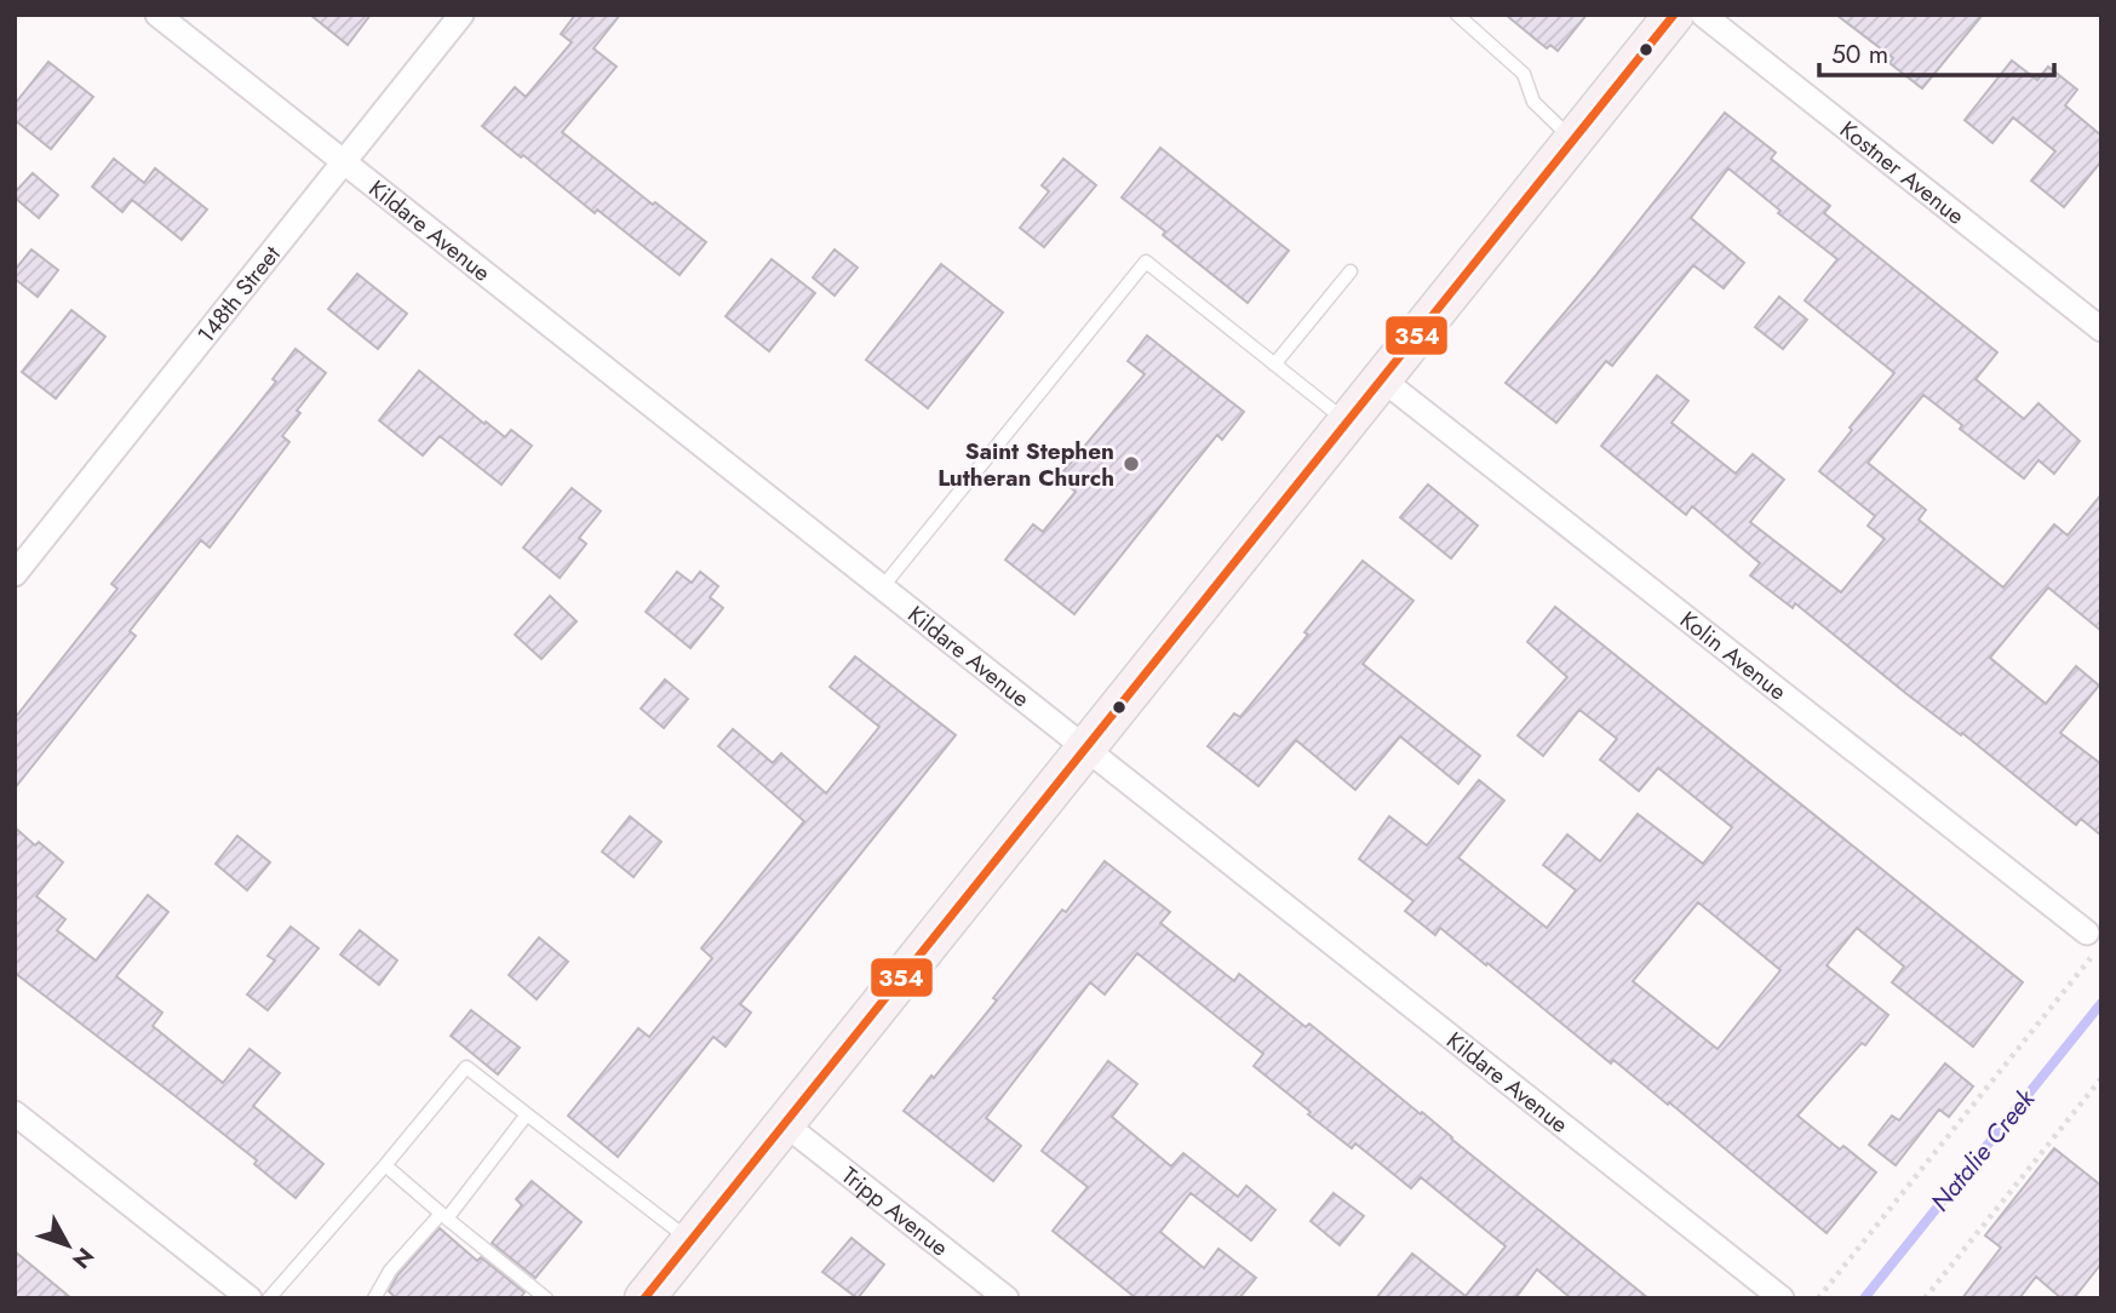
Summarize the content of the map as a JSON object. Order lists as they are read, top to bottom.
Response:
{
  "streets": {
    "street": [
      "Kostner Avenue",
      "Kildare Avenue",
      "148th Street",
      "Kolin Avenue",
      "Tripp Avenue"
    ]
  },
  "crossings": [
    ["Kildare Avenue", "148th Street"]
  ],
  "water": ["Natalie Creek"],
  "places": ["Saint Stephen Lutheran Church"],
  "lines": ["transit line 354"],
  "scale_bar": "50 m",
  "north": "bottom right"
}
